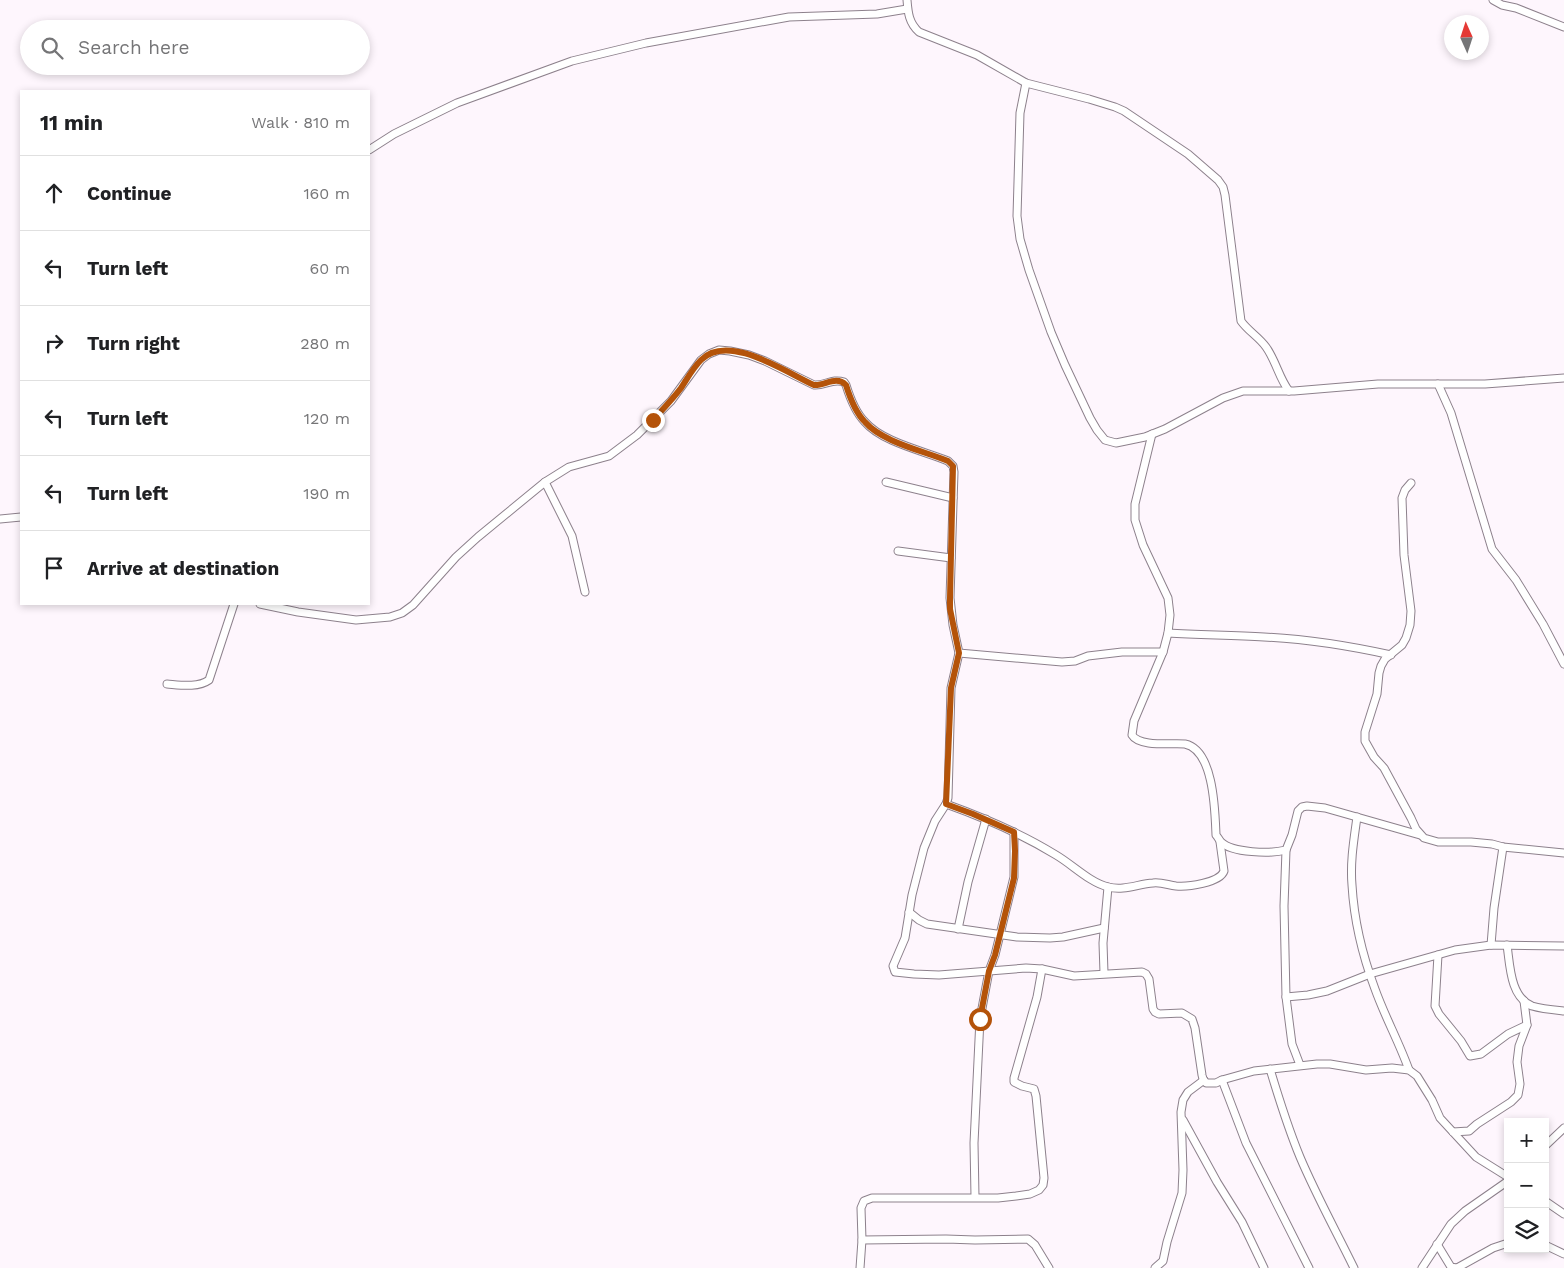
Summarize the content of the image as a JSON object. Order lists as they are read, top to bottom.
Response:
{
  "north": "top",
  "page": {
    "search": "Search here",
    "heading": ["11 min", "Walk · 810 m"],
    "list": [
      ["Continue", "160 m"],
      ["Turn left", "60 m"],
      ["Turn right", "280 m"],
      ["Turn left", "120 m"],
      ["Turn left", "190 m"],
      "Arrive at destination"
    ],
    "map_buttons": ["+", "−"]
  }
}
